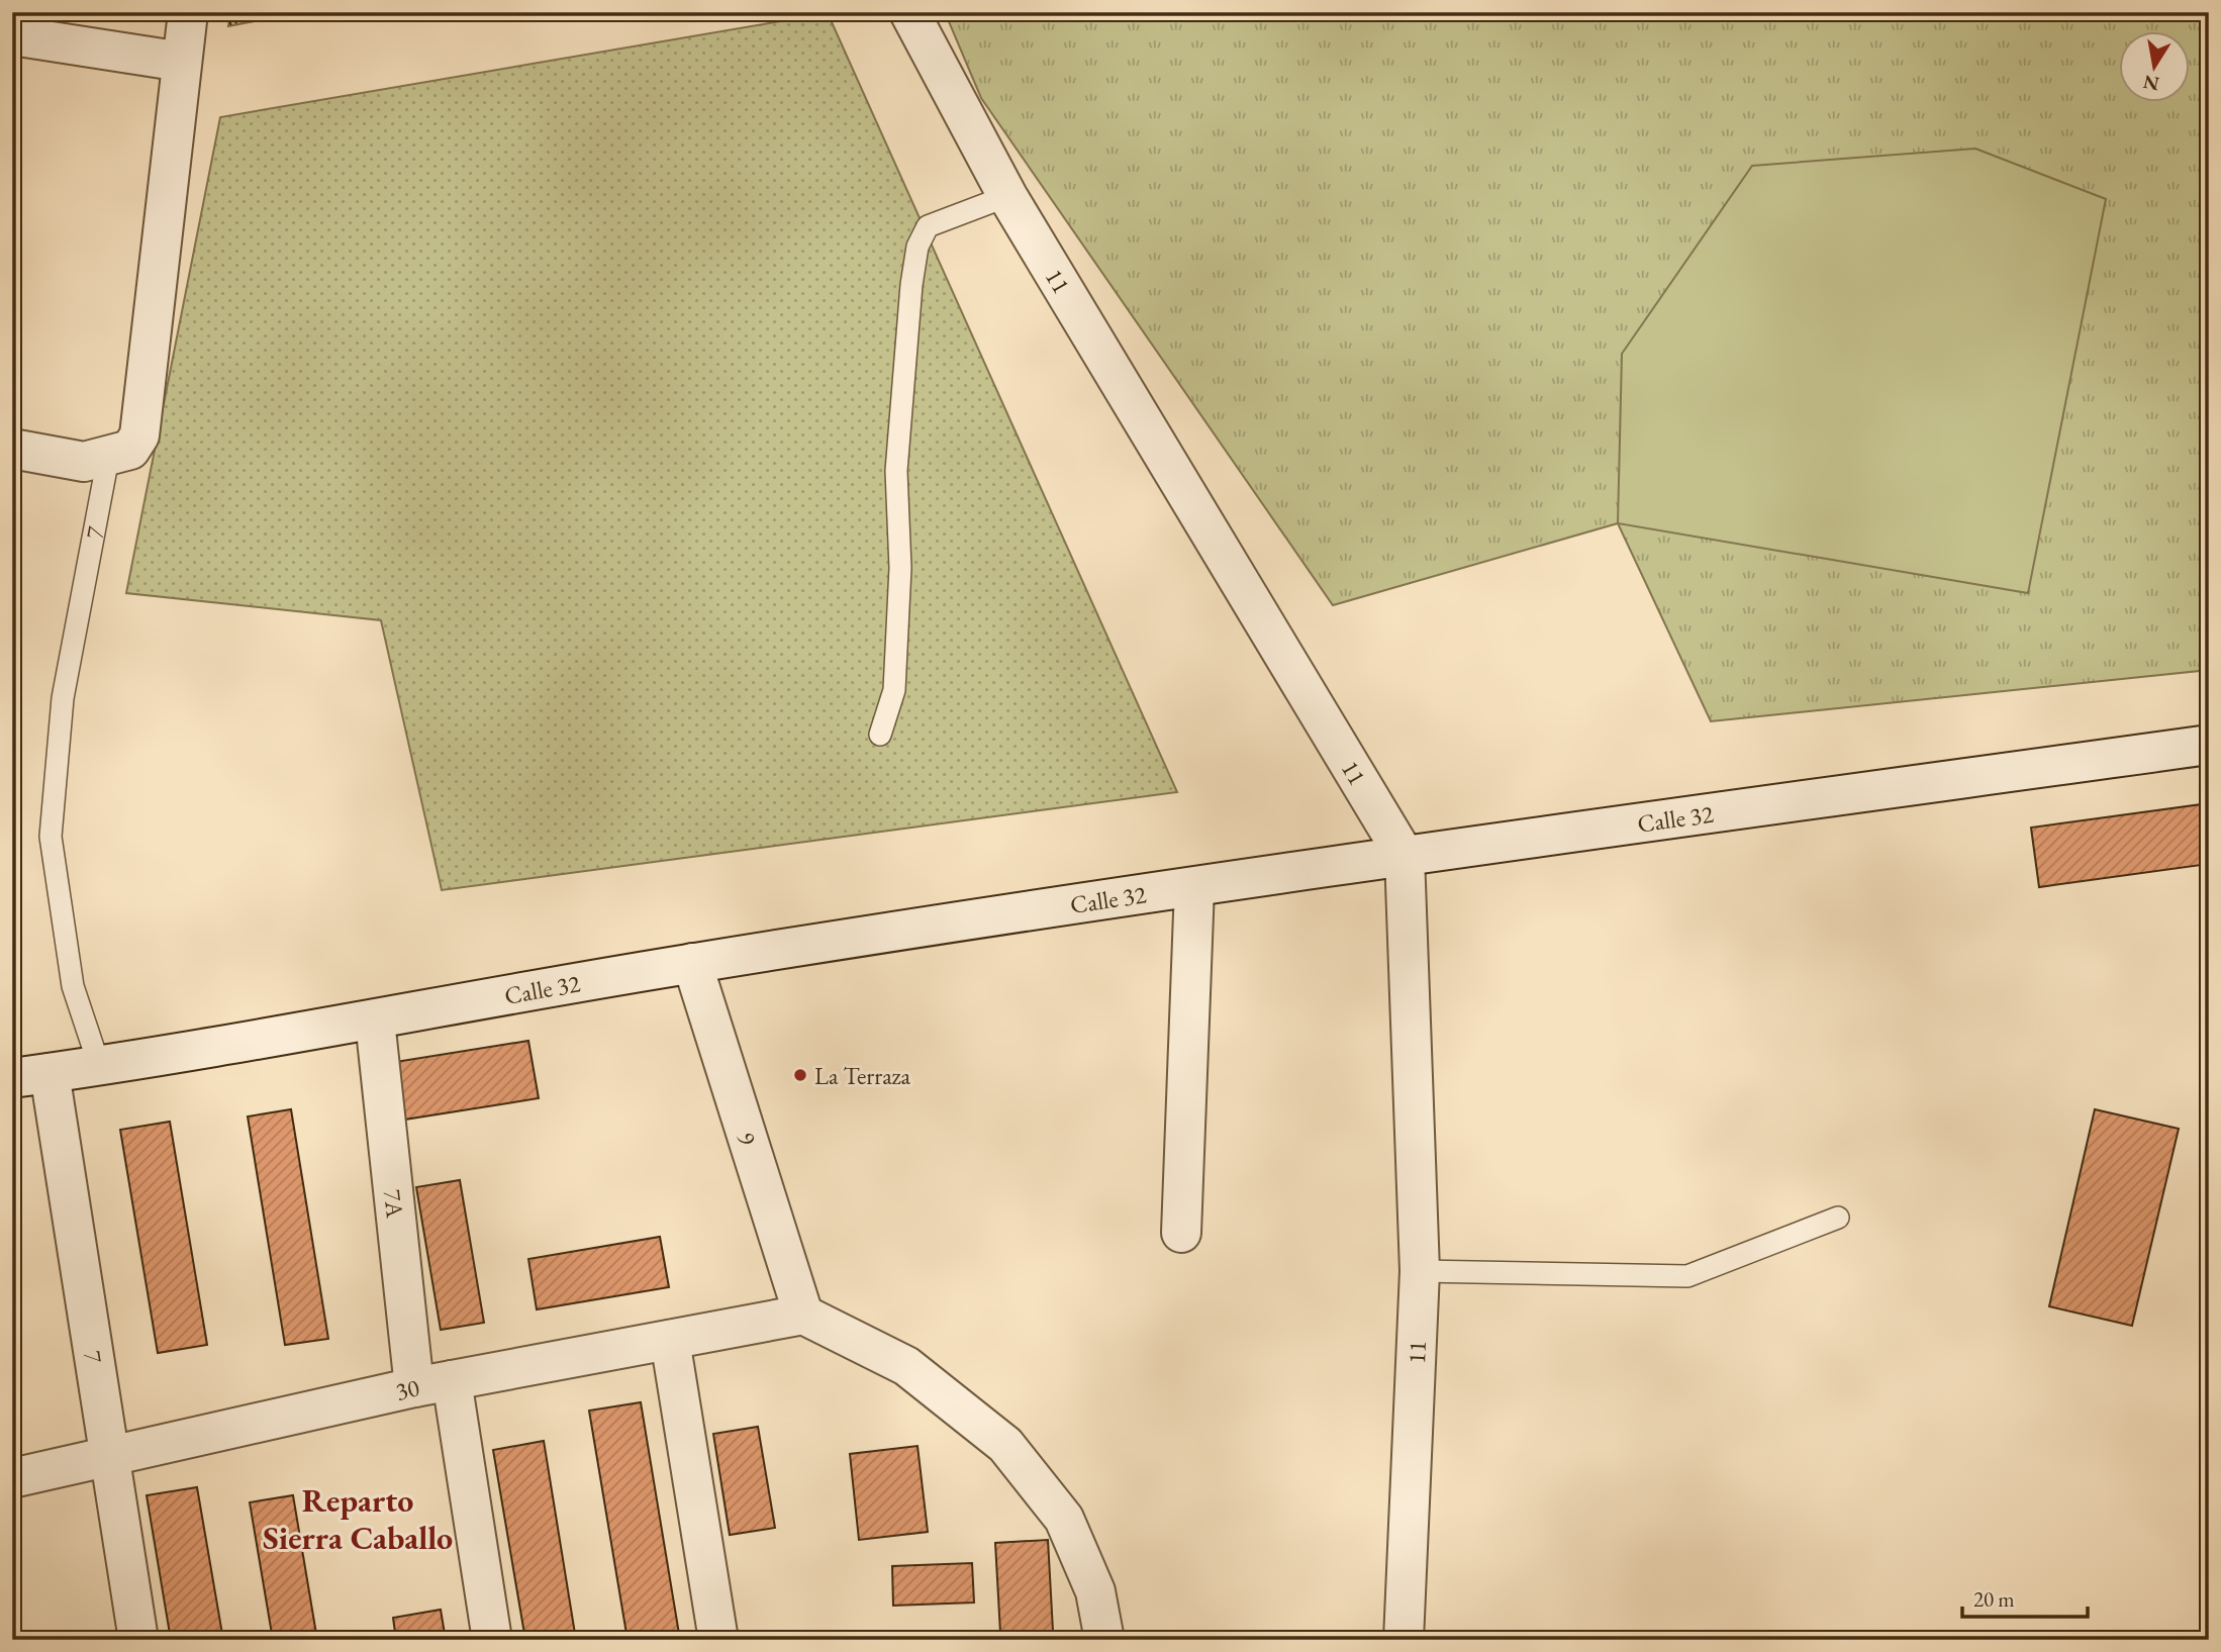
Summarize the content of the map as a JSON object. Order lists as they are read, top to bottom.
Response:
{
  "streets": {
    "street": [
      "11",
      "7",
      "Calle 32",
      "9",
      "7A",
      "30"
    ]
  },
  "crossings": [
    ["11", "Calle 32"],
    ["7", "Calle 32"],
    ["7", "30"],
    ["Calle 32", "9"],
    ["Calle 32", "7A"],
    ["9", "30"],
    ["7A", "30"]
  ],
  "districts": ["Reparto Sierra Caballo"],
  "places": ["La Terraza"],
  "scale_bar": "20 m",
  "north": "bottom"
}
